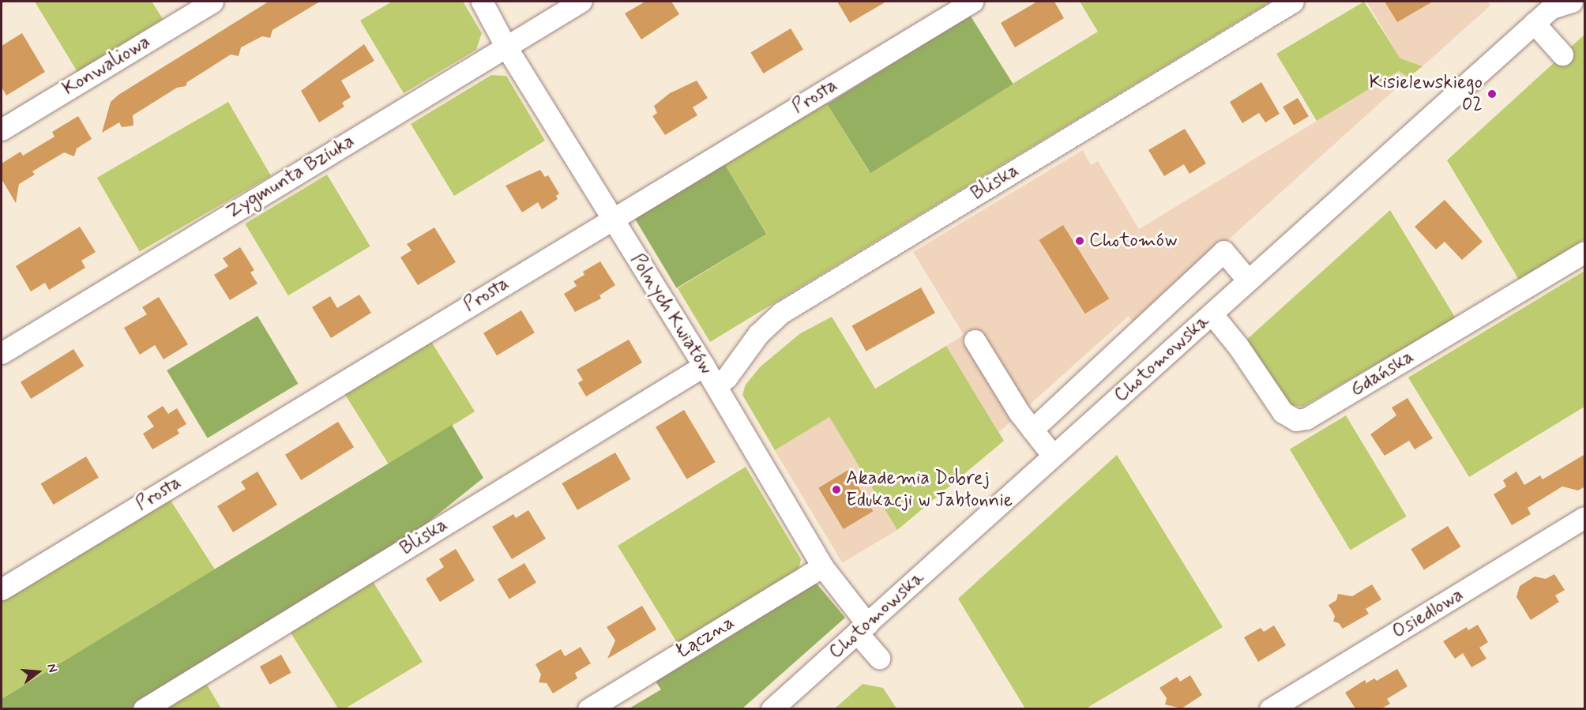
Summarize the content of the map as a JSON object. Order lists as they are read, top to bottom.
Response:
{
  "streets": {
    "street": [
      "Konwaliowa",
      "Prosta",
      "Zygmunta Bziuka",
      "Bliska",
      "Polnych Kwiatów",
      "Chotomowska",
      "Gdańska",
      "Osiedlowa",
      "Łączna"
    ]
  },
  "crossings": [
    ["Prosta", "Polnych Kwiatów"],
    ["Zygmunta Bziuka", "Polnych Kwiatów"],
    ["Bliska", "Polnych Kwiatów"],
    ["Polnych Kwiatów", "Chotomowska"],
    ["Polnych Kwiatów", "Łączna"],
    ["Chotomowska", "Gdańska"]
  ],
  "places": ["Kisielewskiego 02", "Chotomów", "Akademia Dobrej Edukacji w Jabłonnie"],
  "north": "right"
}
